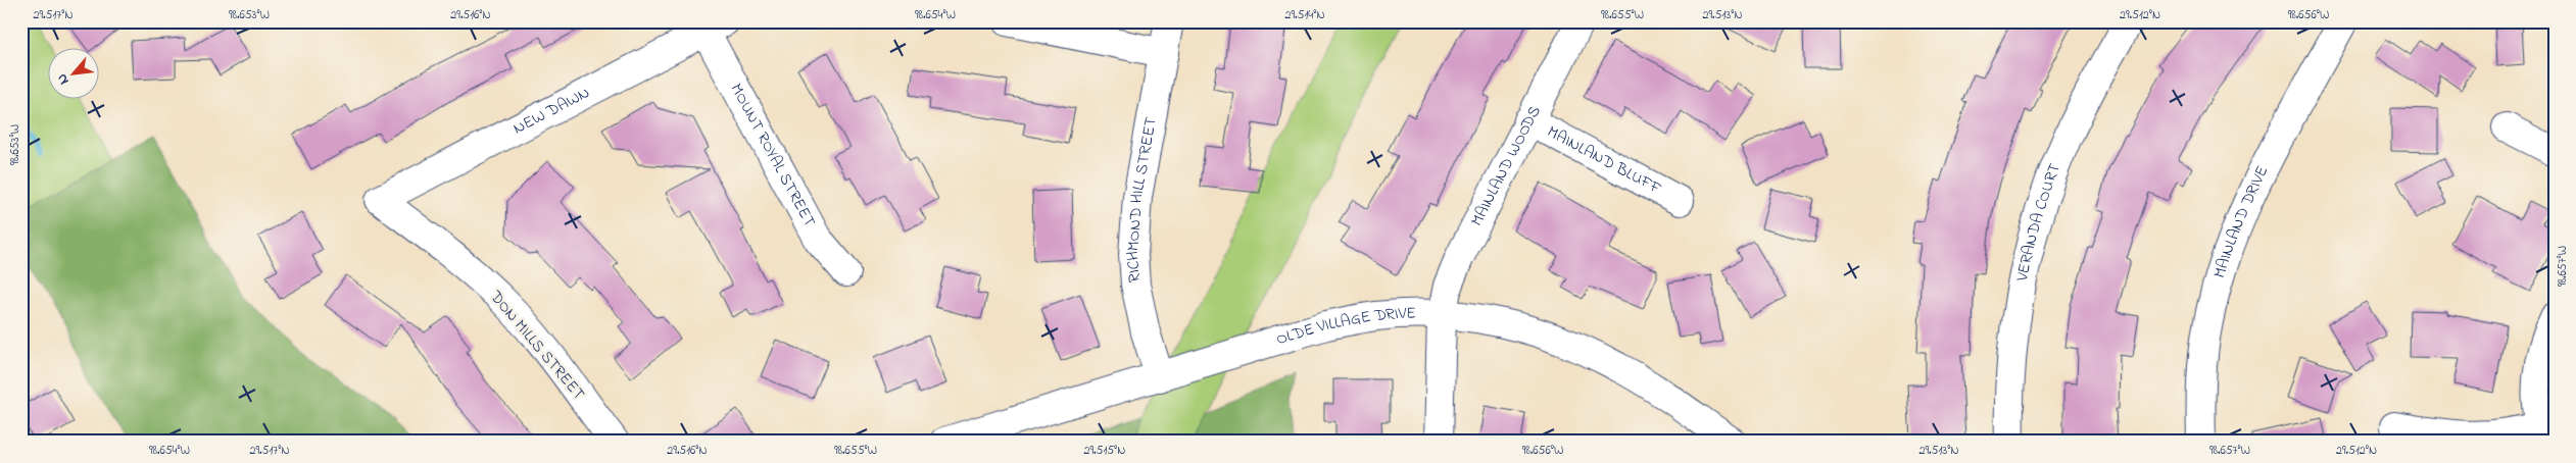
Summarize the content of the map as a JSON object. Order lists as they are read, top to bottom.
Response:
{
  "streets": {
    "street": [
      "NEW DAWN",
      "MOUNT ROYAL STREET",
      "MAINLAND BLUFF",
      "MAINLAND WOODS",
      "RICHMOND HILL STREET",
      "MAINLAND DRIVE",
      "VERANDA COURT",
      "OLDE VILLAGE DRIVE",
      "DON MILLS STREET"
    ]
  },
  "crossings": [
    ["NEW DAWN", "MOUNT ROYAL STREET"],
    ["NEW DAWN", "DON MILLS STREET"],
    ["MAINLAND BLUFF", "MAINLAND WOODS"],
    ["MAINLAND WOODS", "OLDE VILLAGE DRIVE"],
    ["RICHMOND HILL STREET", "OLDE VILLAGE DRIVE"]
  ],
  "north": "bottom left",
  "coordinates": [
    "29.517°N",
    "98.653°W",
    "29.516°N",
    "98.654°W",
    "29.514°N",
    "98.655°W",
    "29.513°N",
    "29.512°N",
    "98.656°W",
    "98.657°W",
    "29.515°N"
  ]
}
